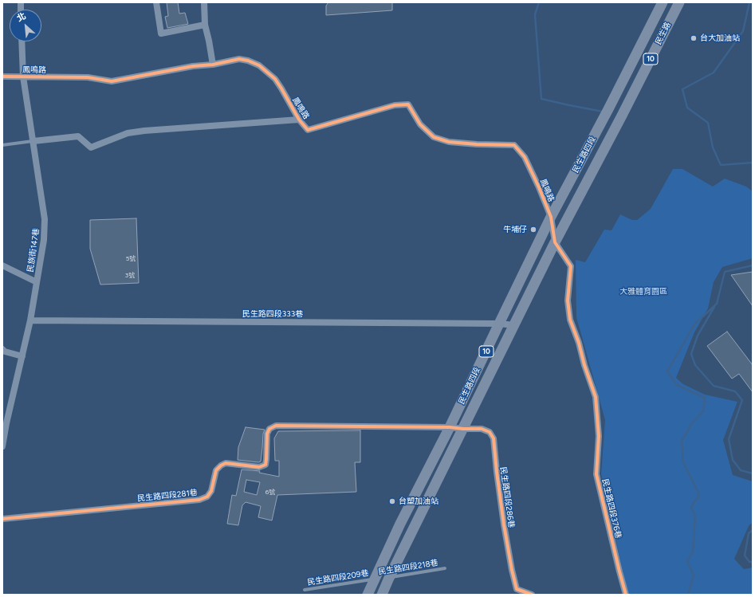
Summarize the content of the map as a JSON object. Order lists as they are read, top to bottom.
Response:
{
  "streets": {
    "main road": ["民生路", "10", "民生路四段"],
    "street": [
      "鳳鳴路",
      "民族街147巷",
      "民生路四段333巷",
      "民生路四段281巷",
      "民生路四段286巷",
      "民生路四段376巷"
    ],
    "lane": ["民生路四段218巷", "民生路四段209巷"]
  },
  "crossings": [
    ["民生路", "民生路四段"],
    ["鳳鳴路", "民生路四段"],
    ["鳳鳴路", "民族街147巷"],
    ["鳳鳴路", "民生路四段376巷"],
    ["民生路四段", "民生路四段333巷"],
    ["民生路四段", "民生路四段281巷"],
    ["民生路四段", "民生路四段286巷"],
    ["民生路四段", "民生路四段376巷"],
    ["民生路四段", "民生路四段218巷"],
    ["民生路四段", "民生路四段209巷"],
    ["民族街147巷", "民生路四段333巷"],
    ["民生路四段281巷", "民生路四段286巷"],
    ["民生路四段218巷", "民生路四段209巷"]
  ],
  "parks": ["大雅體育園區"],
  "places": ["台大加油站", "牛埔仔", "台塑加油站"],
  "house_numbers": ["5號", "3號", "6號"],
  "north": "top left"
}
